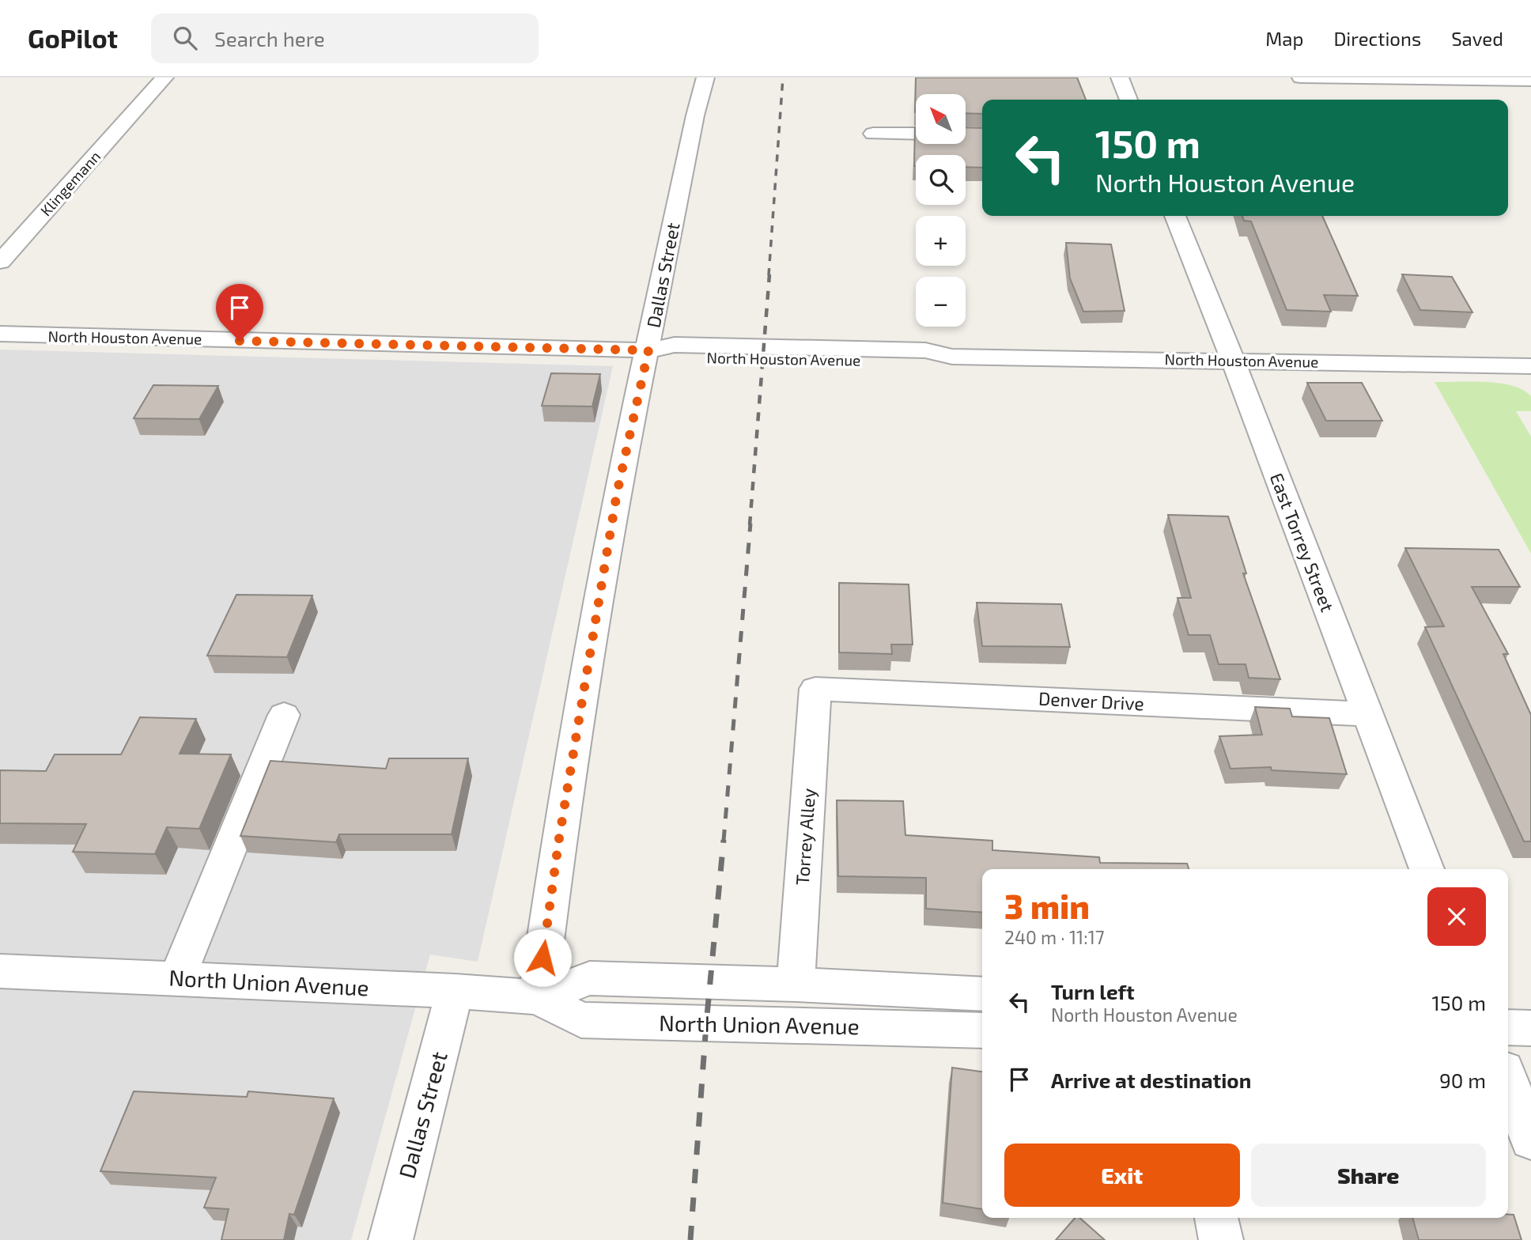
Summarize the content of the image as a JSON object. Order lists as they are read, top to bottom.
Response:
{
  "streets": {
    "street": [
      "Klingemann",
      "Dallas Street",
      "North Houston Avenue",
      "East Torrey Street",
      "Denver Drive",
      "Torrey Alley",
      "North Union Avenue"
    ]
  },
  "crossings": [
    ["Dallas Street", "North Houston Avenue"],
    ["Dallas Street", "North Union Avenue"],
    ["North Houston Avenue", "East Torrey Street"],
    ["East Torrey Street", "Denver Drive"],
    ["Denver Drive", "Torrey Alley"],
    ["Torrey Alley", "North Union Avenue"]
  ],
  "north": "top left",
  "page": {
    "header": "GoPilot",
    "search": "Search here",
    "nav": ["Map", "Directions", "Saved"],
    "map_buttons": ["+", "−"],
    "turn": ["150 m", "North Houston Avenue"],
    "heading": ["3 min", "240 m · 11:17"],
    "list": [
      {
        "name": "Turn left",
        "note": "North Houston Avenue",
        "value": "150 m"
      },
      {
        "name": "Arrive at destination",
        "value": "90 m"
      }
    ],
    "buttons": ["Exit", "Share"]
  }
}
